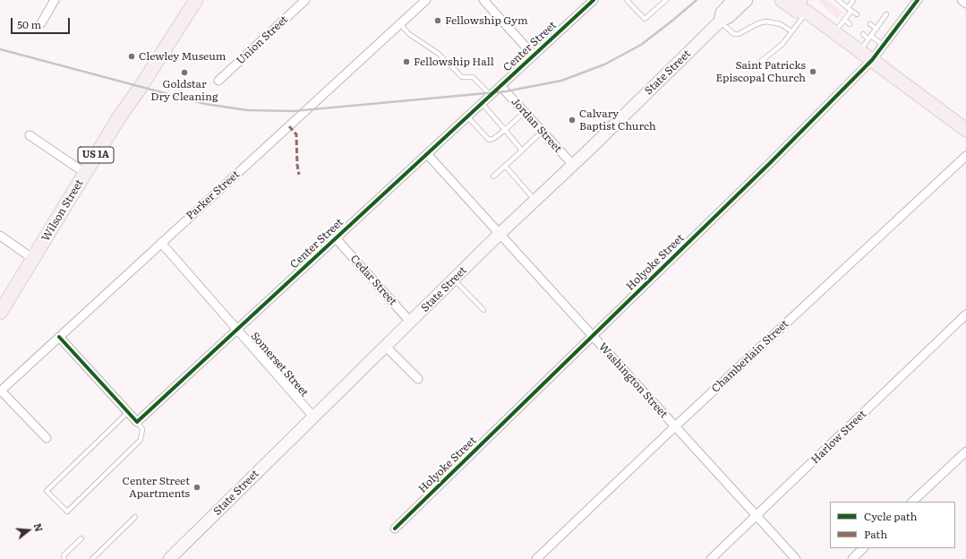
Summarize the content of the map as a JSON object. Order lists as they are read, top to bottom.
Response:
{
  "streets": {
    "main road": ["State Street", "US 1A", "Wilson Street"],
    "street": [
      "Union Street",
      "Center Street",
      "Jordan Street",
      "Parker Street",
      "Holyoke Street",
      "Cedar Street",
      "Chamberlain Street",
      "Somerset Street",
      "Washington Street",
      "Harlow Street"
    ]
  },
  "crossings": [
    ["Center Street", "Jordan Street"],
    ["Center Street", "Cedar Street"],
    ["Center Street", "Somerset Street"],
    ["Center Street", "Washington Street"],
    ["State Street", "Jordan Street"],
    ["State Street", "Cedar Street"],
    ["State Street", "Somerset Street"],
    ["State Street", "Washington Street"],
    ["Parker Street", "Somerset Street"],
    ["Holyoke Street", "Washington Street"],
    ["Chamberlain Street", "Washington Street"],
    ["Washington Street", "Harlow Street"]
  ],
  "places": [
    "Fellowship Gym",
    "Clewley Museum",
    "Fellowship Hall",
    "Saint Patricks Episcopal Church",
    "Goldstar Dry Cleaning",
    "Calvary Baptist Church",
    "Center Street Apartments"
  ],
  "legend": ["Cycle path", "Path"],
  "scale_bar": "50 m",
  "north": "right"
}
